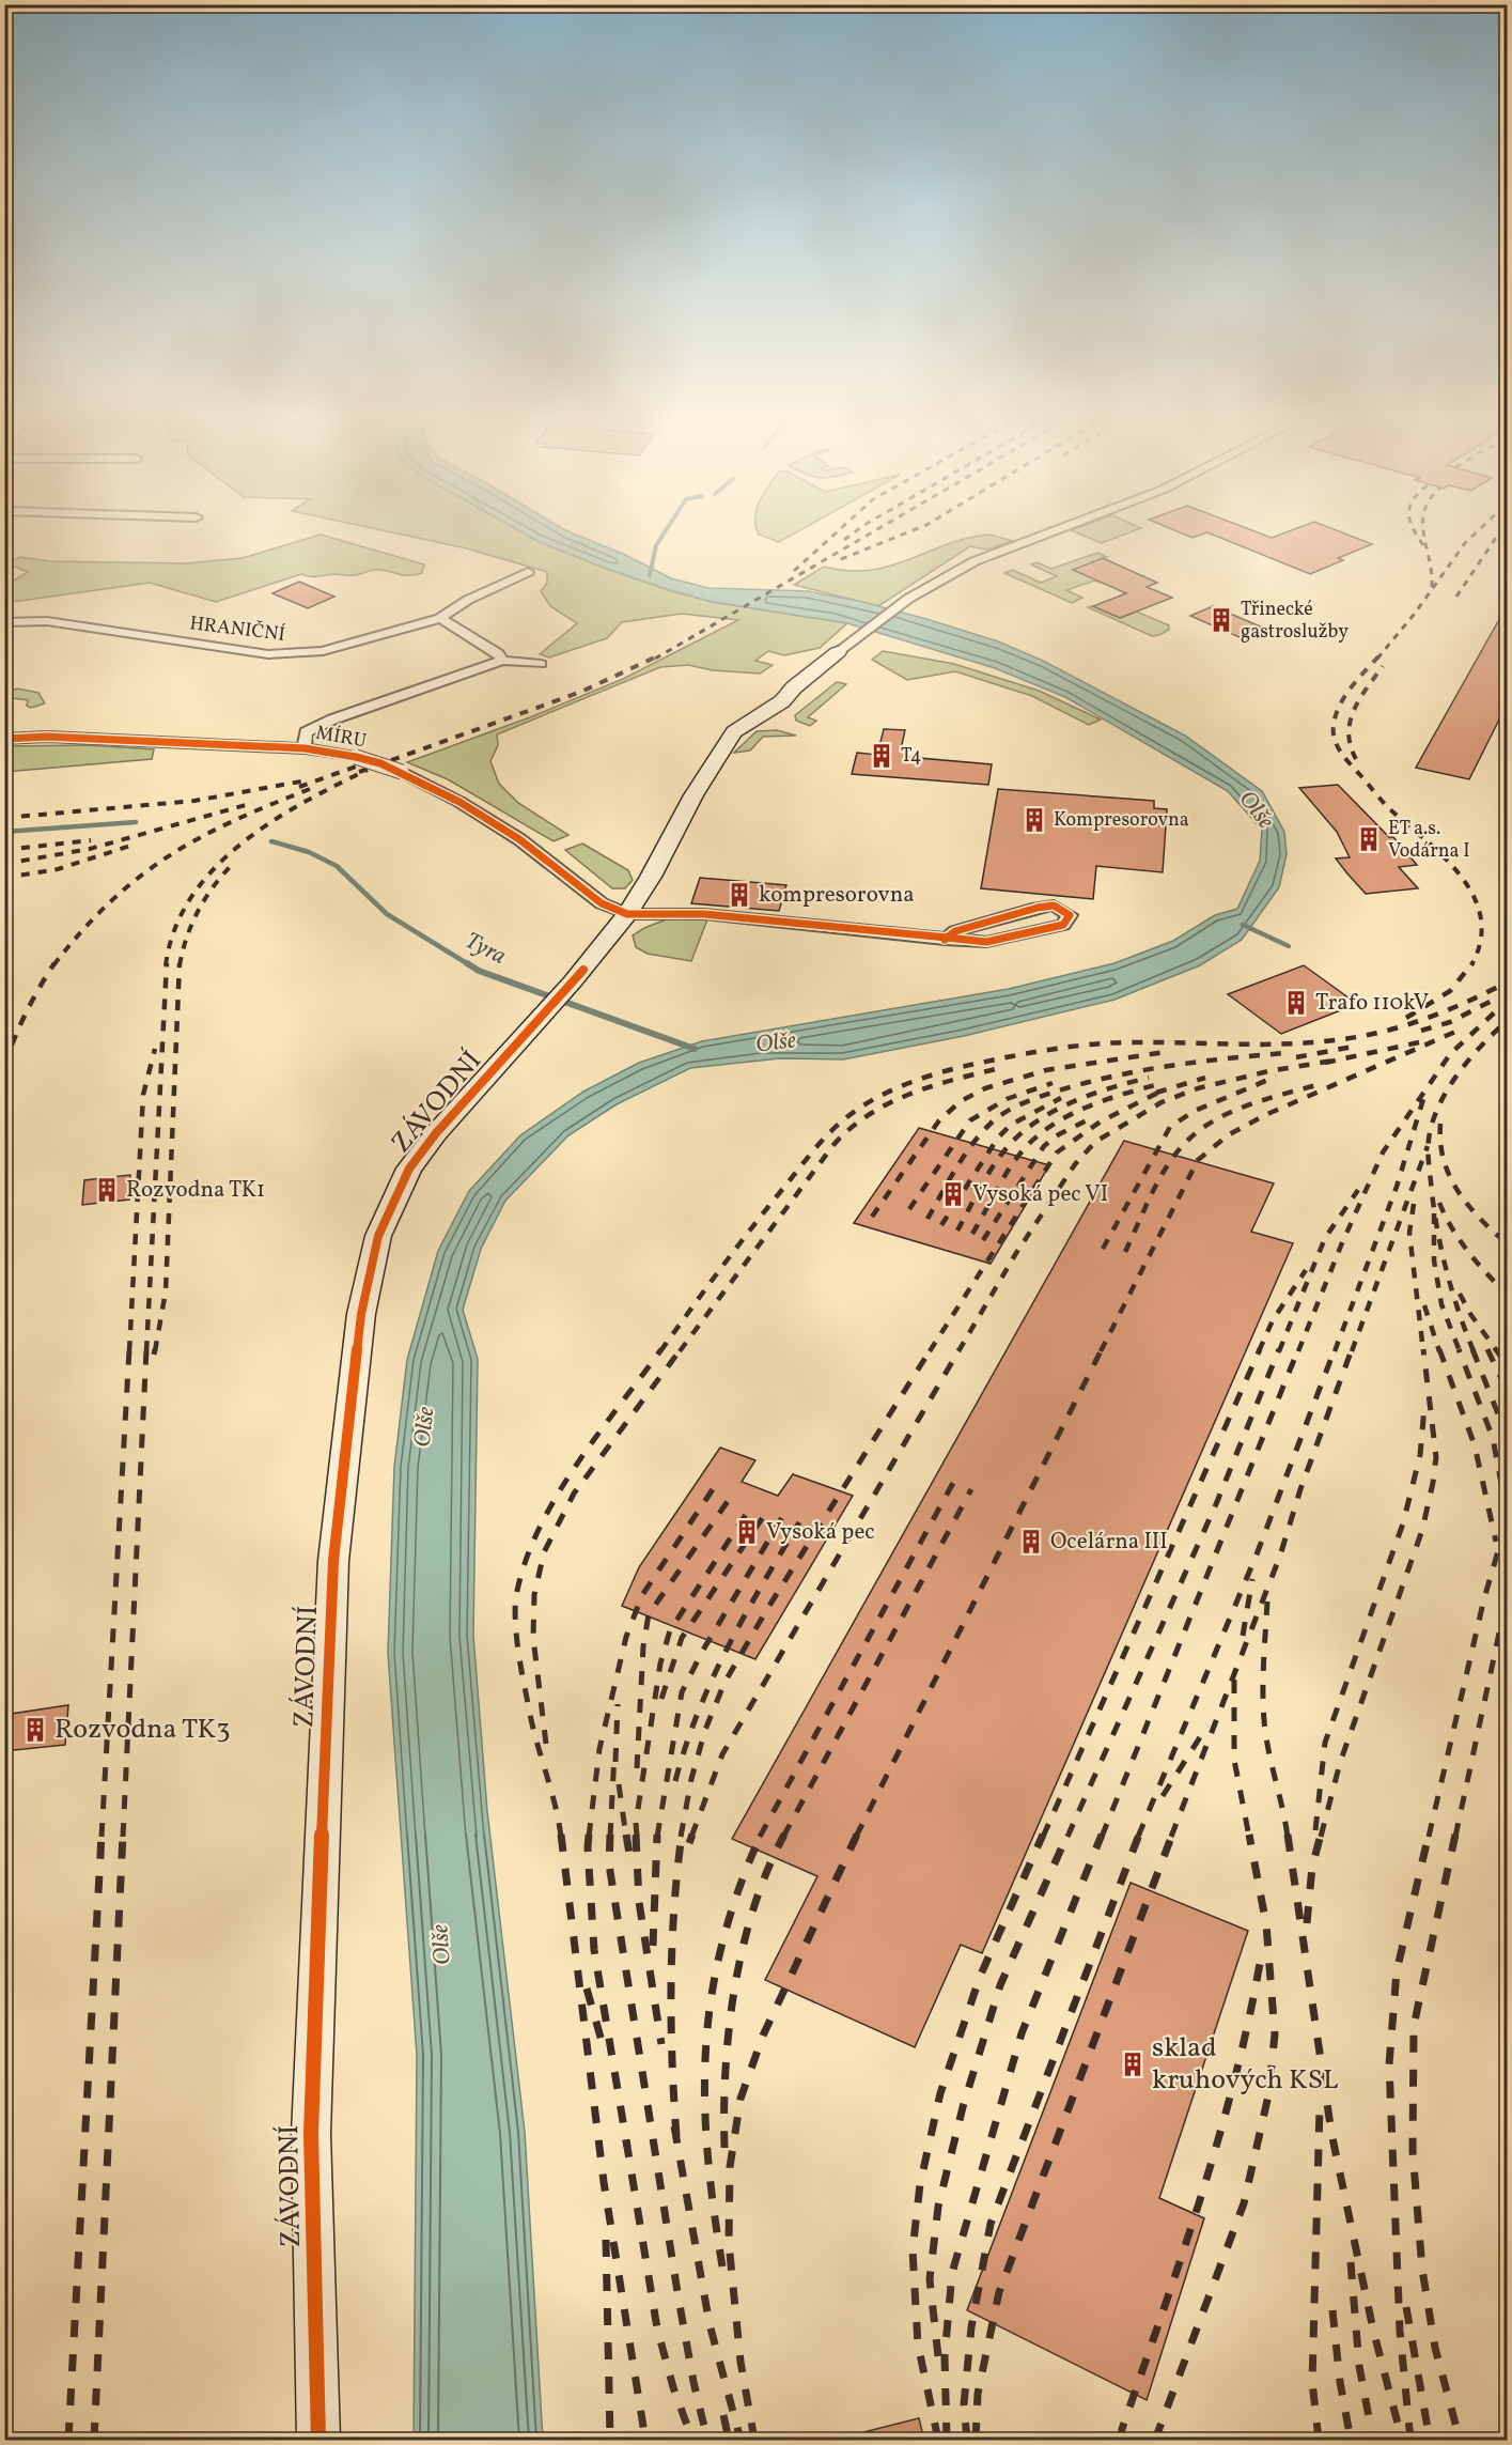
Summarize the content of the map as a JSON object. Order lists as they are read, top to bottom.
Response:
{
  "streets": {
    "street": ["HRANIČNÍ", "MÍRU", "ZÁVODNÍ"]
  },
  "crossings": [
    ["MÍRU", "ZÁVODNÍ"]
  ],
  "water": ["Olše", "Tyra"],
  "places": {
    "building": [
      "Třinecké gastroslužby",
      "T4",
      "Kompresorovna",
      "ET a.s. Vodárna I",
      "kompresorovna",
      "Trafo 110kV",
      "Rozvodna TK1",
      "Vysoká pec VI",
      "Vysoká pec",
      "Ocelárna III",
      "Rozvodna TK3",
      "sklad kruhových KSL"
    ]
  }
}
